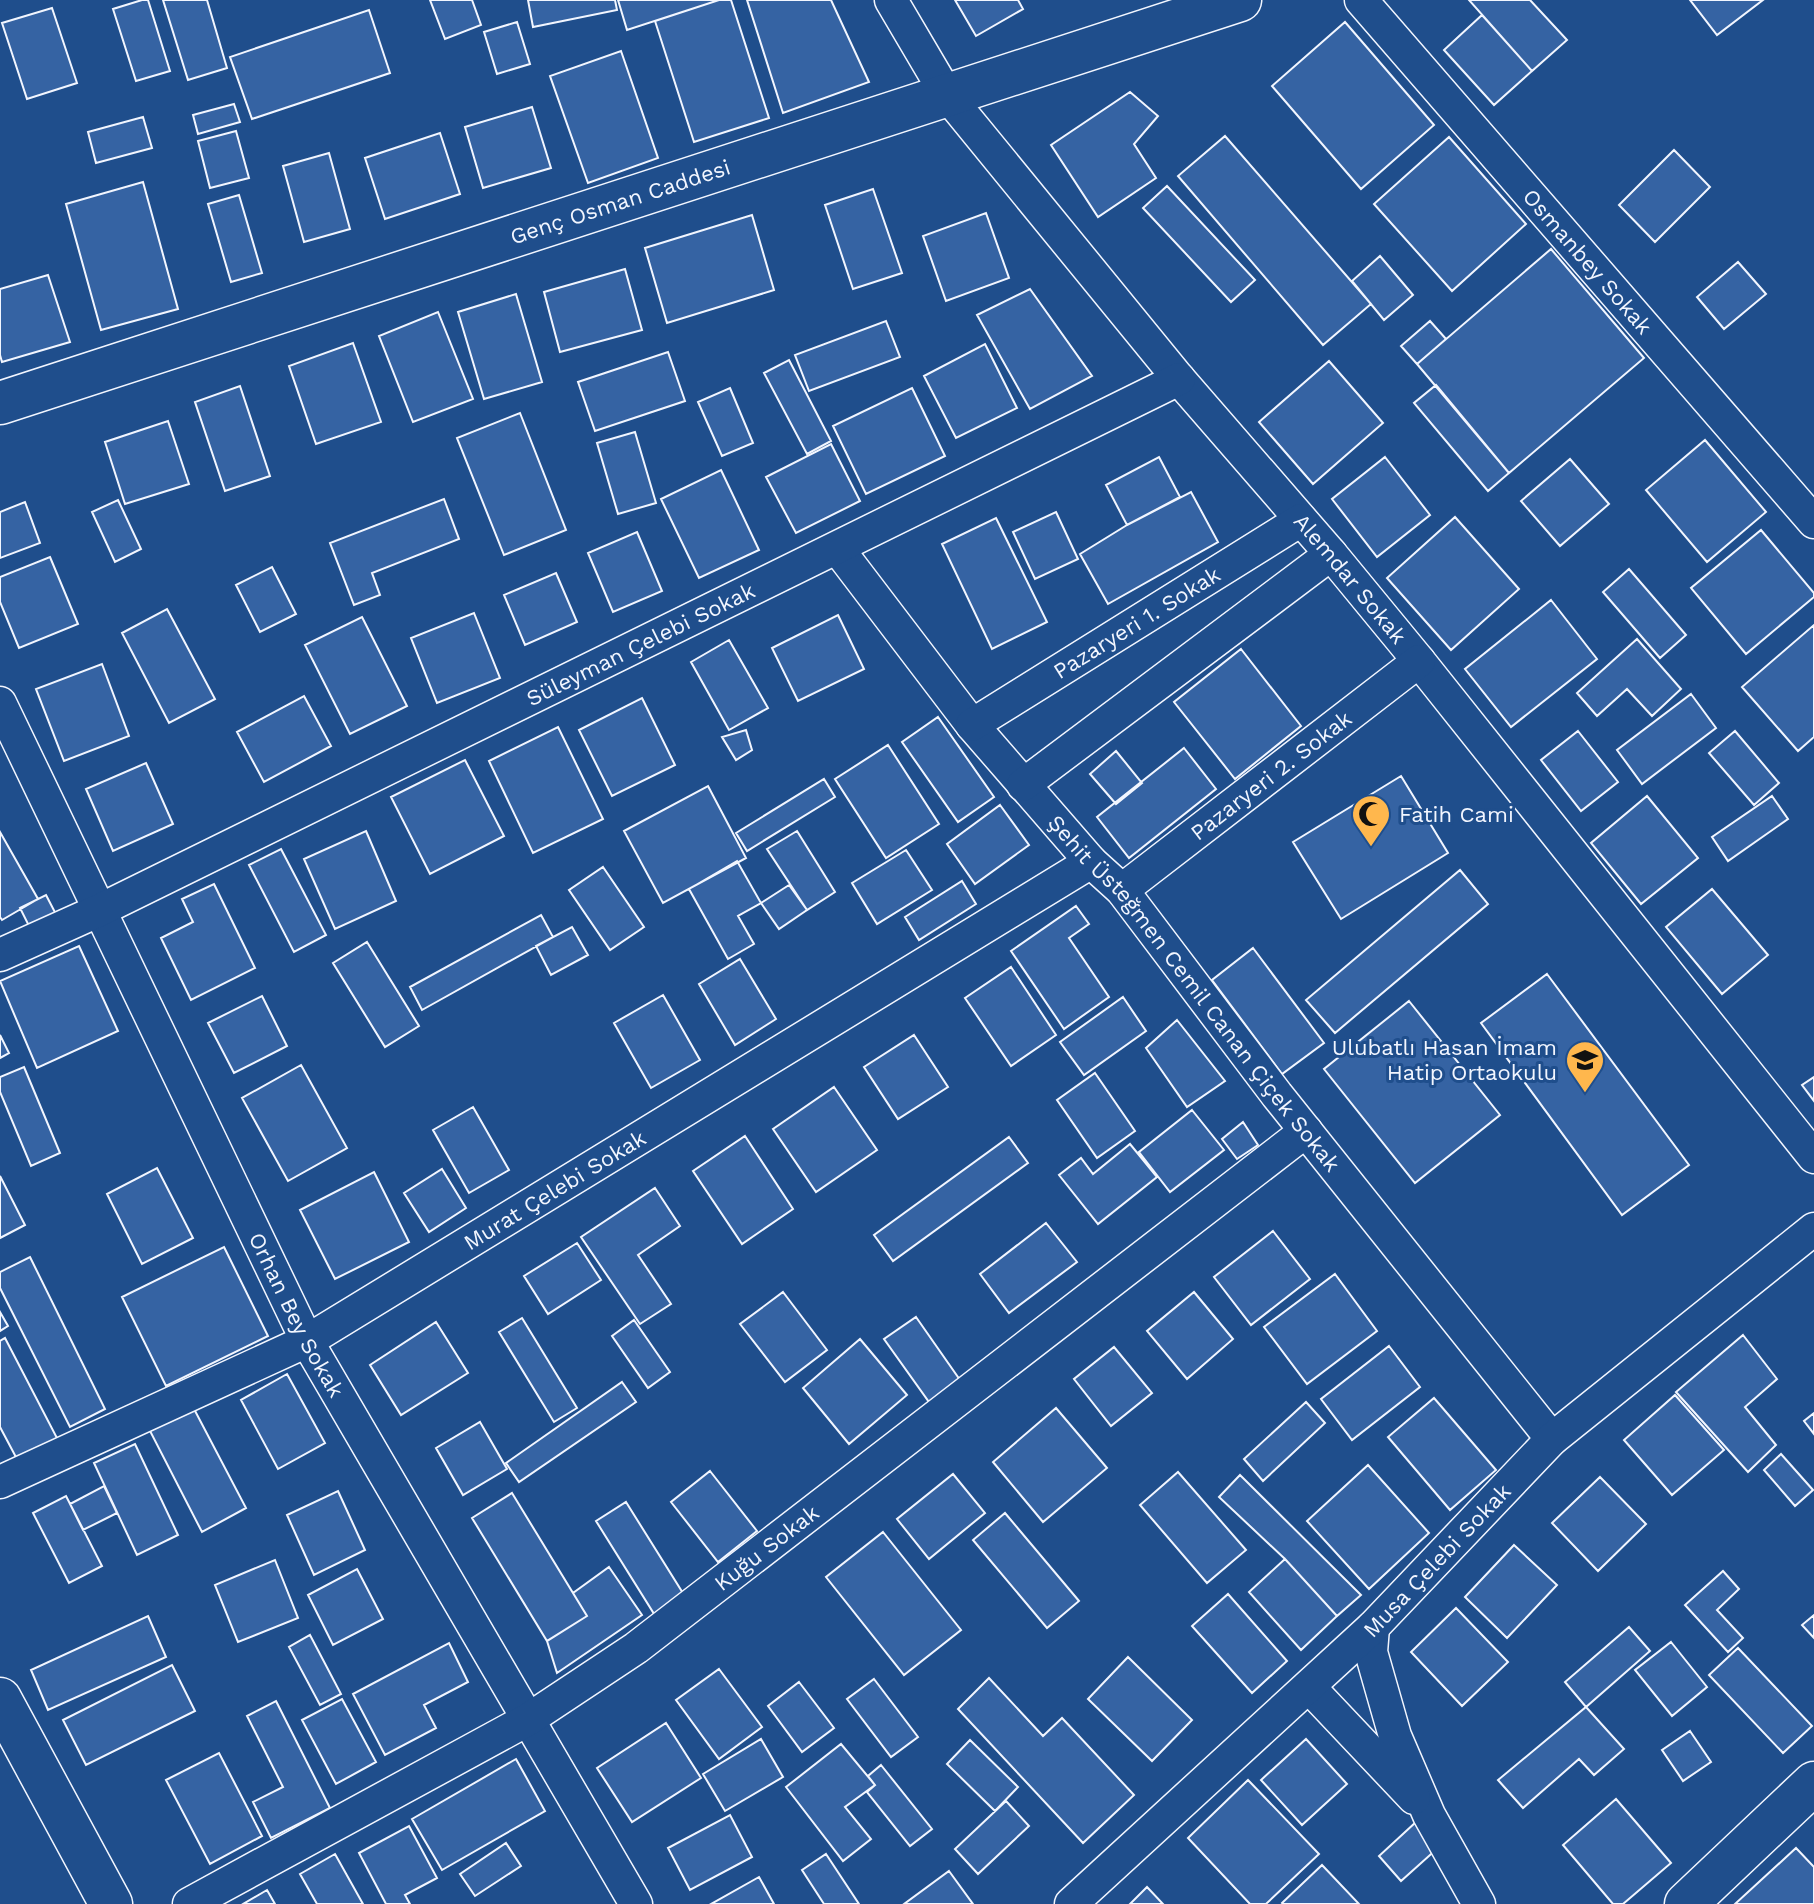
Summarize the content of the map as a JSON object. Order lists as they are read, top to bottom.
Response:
{
  "streets": {
    "street": [
      "Genç Osman Caddesi",
      "Osmanbey Sokak",
      "Alemdar Sokak",
      "Pazaryeri 1. Sokak",
      "Süleyman Çelebi Sokak",
      "Pazaryeri 2. Sokak",
      "Şehit Üsteğmen Cemil Canan Çiçek Sokak",
      "Murat Çelebi Sokak",
      "Orhan Bey Sokak",
      "Kuğu Sokak",
      "Musa Çelebi Sokak"
    ]
  },
  "crossings": [
    ["Genç Osman Caddesi", "Alemdar Sokak"],
    ["Alemdar Sokak", "Pazaryeri 1. Sokak"],
    ["Alemdar Sokak", "Süleyman Çelebi Sokak"],
    ["Alemdar Sokak", "Pazaryeri 2. Sokak"],
    ["Pazaryeri 1. Sokak", "Şehit Üsteğmen Cemil Canan Çiçek Sokak"],
    ["Süleyman Çelebi Sokak", "Şehit Üsteğmen Cemil Canan Çiçek Sokak"],
    ["Süleyman Çelebi Sokak", "Orhan Bey Sokak"],
    ["Pazaryeri 2. Sokak", "Şehit Üsteğmen Cemil Canan Çiçek Sokak"],
    ["Şehit Üsteğmen Cemil Canan Çiçek Sokak", "Murat Çelebi Sokak"],
    ["Şehit Üsteğmen Cemil Canan Çiçek Sokak", "Kuğu Sokak"],
    ["Şehit Üsteğmen Cemil Canan Çiçek Sokak", "Musa Çelebi Sokak"],
    ["Murat Çelebi Sokak", "Orhan Bey Sokak"],
    ["Orhan Bey Sokak", "Kuğu Sokak"]
  ],
  "places": {
    "mosque": ["Fatih Cami"],
    "school or university": ["Ulubatlı Hasan İmam Hatip Ortaokulu"]
  }
}
